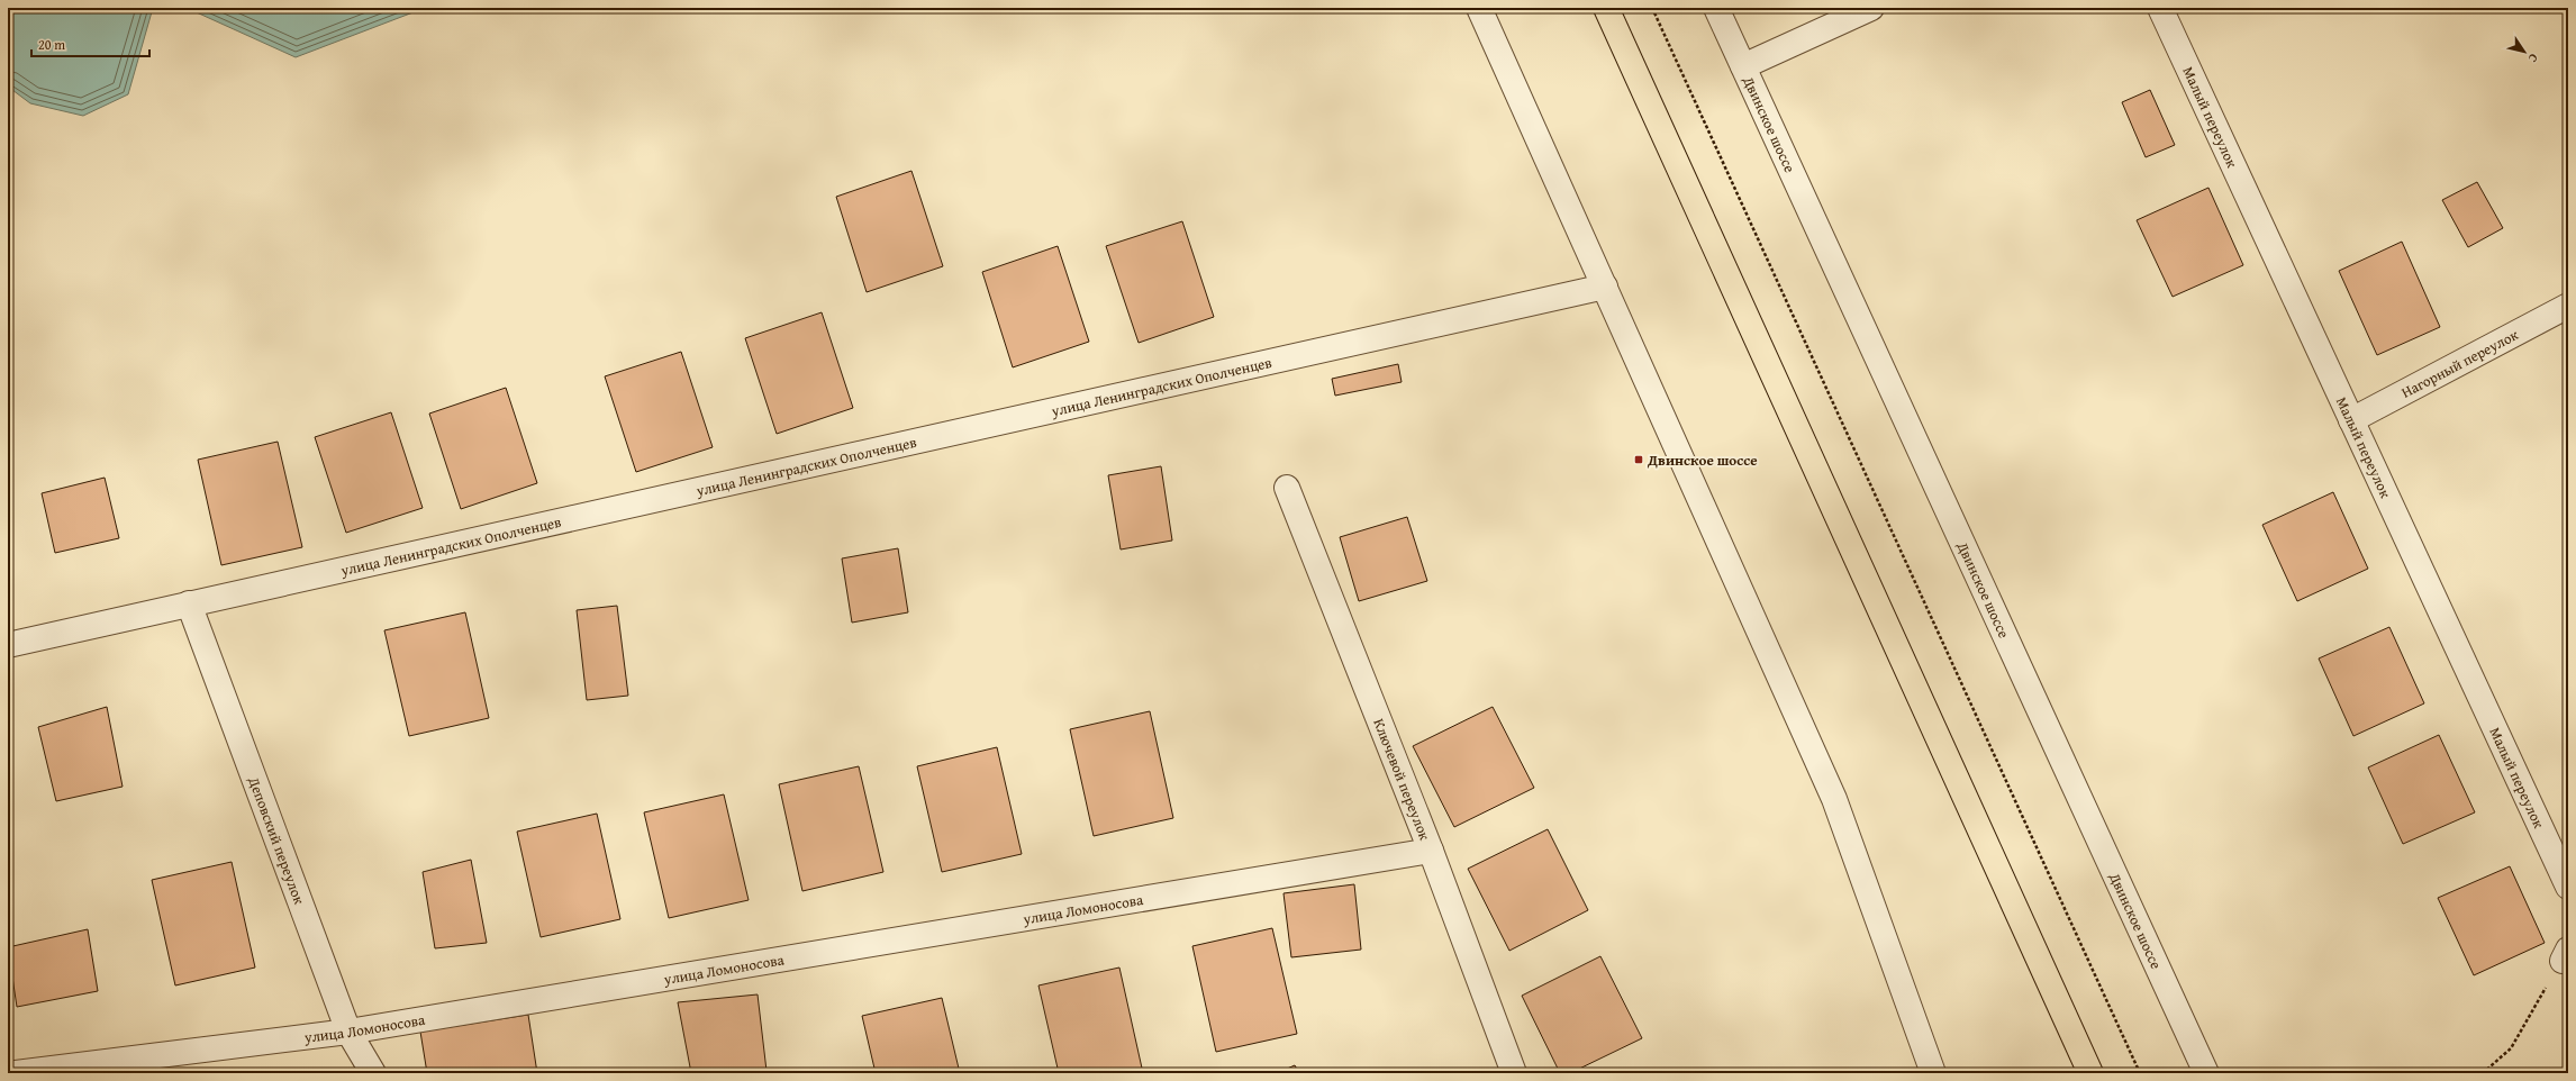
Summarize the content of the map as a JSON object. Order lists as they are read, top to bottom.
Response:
{
  "streets": {
    "street": [
      "Малый переулок",
      "Двинское шоссе",
      "Нагорный переулок",
      "улица Ленинградских Ополченцев",
      "Ключевой переулок",
      "Деповский переулок",
      "улица Ломоносова"
    ]
  },
  "crossings": [
    ["Малый переулок", "Нагорный переулок"],
    ["улица Ленинградских Ополченцев", "Деповский переулок"],
    ["Ключевой переулок", "улица Ломоносова"],
    ["Деповский переулок", "улица Ломоносова"]
  ],
  "places": {
    "transit": ["Двинское шоссе"]
  },
  "scale_bar": "20 m",
  "north": "bottom right"
}
